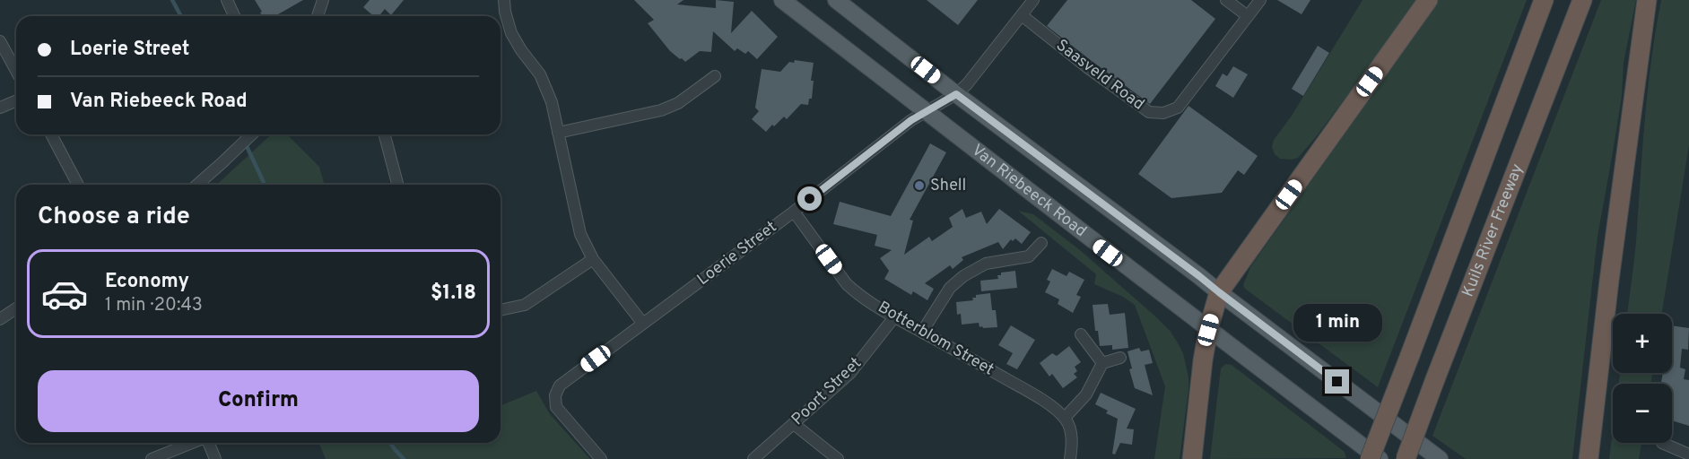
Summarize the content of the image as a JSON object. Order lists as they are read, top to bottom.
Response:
{
  "streets": {
    "highway": ["Kuils River Freeway"],
    "main road": ["Van Riebeeck Road"],
    "street": [
      "Saasveld Road",
      "Loerie Street",
      "Botterblom Street",
      "Poort Street"
    ]
  },
  "crossings": [
    ["Saasveld Road", "Loerie Street"],
    ["Van Riebeeck Road", "Loerie Street"],
    ["Loerie Street", "Botterblom Street"],
    ["Botterblom Street", "Poort Street"]
  ],
  "places": ["Shell"],
  "page": {
    "banner": ["Loerie Street", "Van Riebeeck Road"],
    "heading": "Choose a ride",
    "list": [
      {
        "name": "Economy",
        "note": "1 min · 20:43",
        "value": "$1.18"
      }
    ],
    "bubble": "1 min",
    "map_buttons": ["+", "−"],
    "buttons": "Confirm"
  }
}
